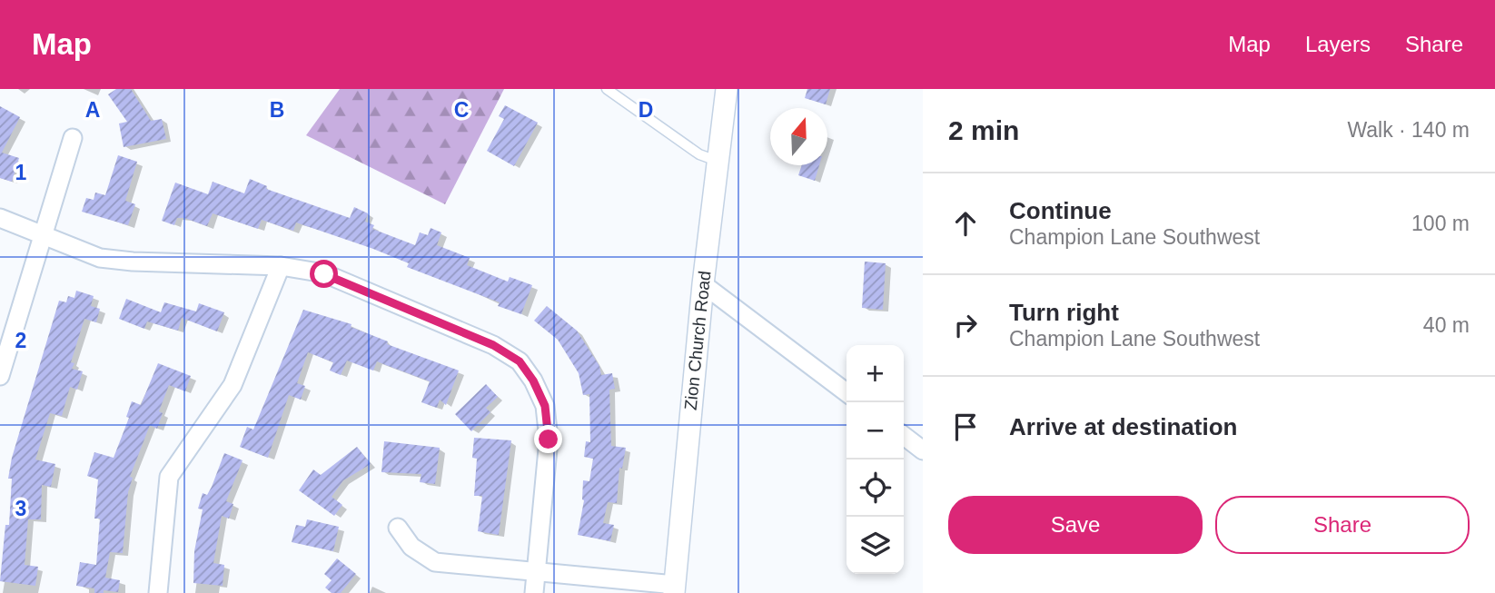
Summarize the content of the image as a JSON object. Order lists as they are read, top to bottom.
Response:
{
  "streets": {
    "street": ["Zion Church Road"]
  },
  "north": "top",
  "page": {
    "header": "Map",
    "nav": ["Map", "Layers", "Share"],
    "heading": ["2 min", "Walk · 140 m"],
    "list": [
      ["Continue", "Champion Lane Southwest", "100 m"],
      ["Turn right", "Champion Lane Southwest", "40 m"],
      "Arrive at destination"
    ],
    "map_buttons": ["+", "−"],
    "buttons": ["Save", "Share"]
  },
  "grid": {
    "columns": [
      "A",
      "B",
      "C",
      "D"
    ],
    "rows": ["1", "2", "3"]
  }
}
